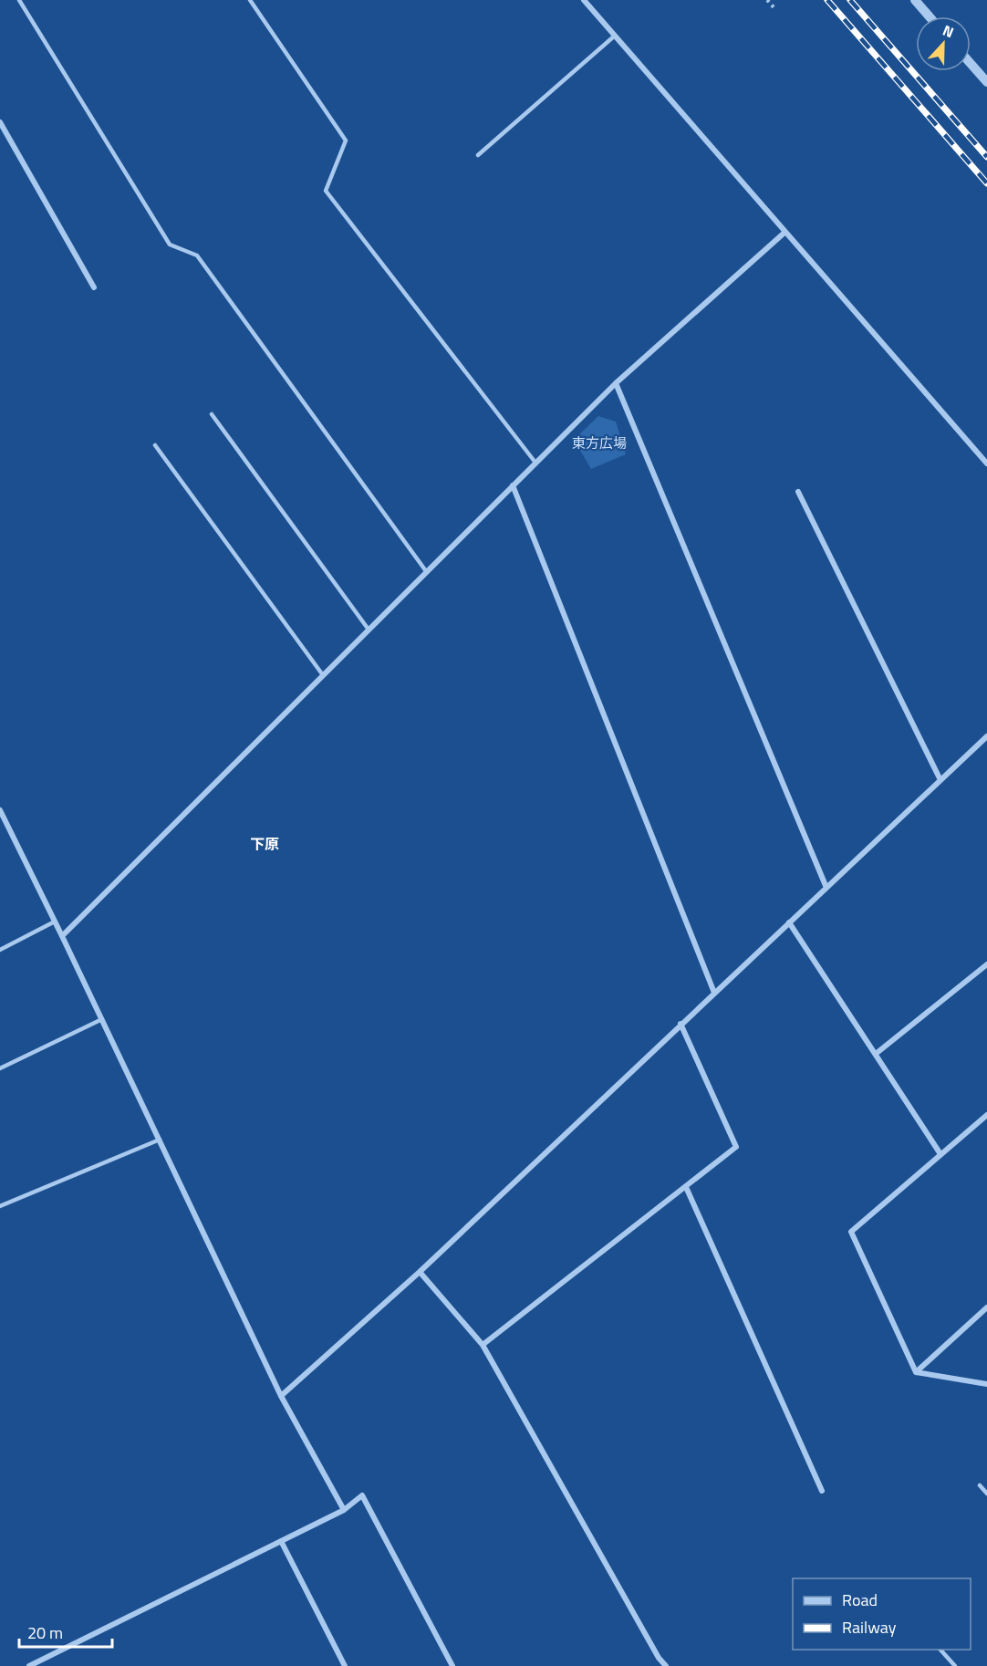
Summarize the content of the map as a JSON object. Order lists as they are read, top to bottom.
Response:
{
  "districts": ["下原"],
  "parks": ["東方広場"],
  "legend": ["Road", "Railway"],
  "scale_bar": "20 m",
  "north": "top"
}
